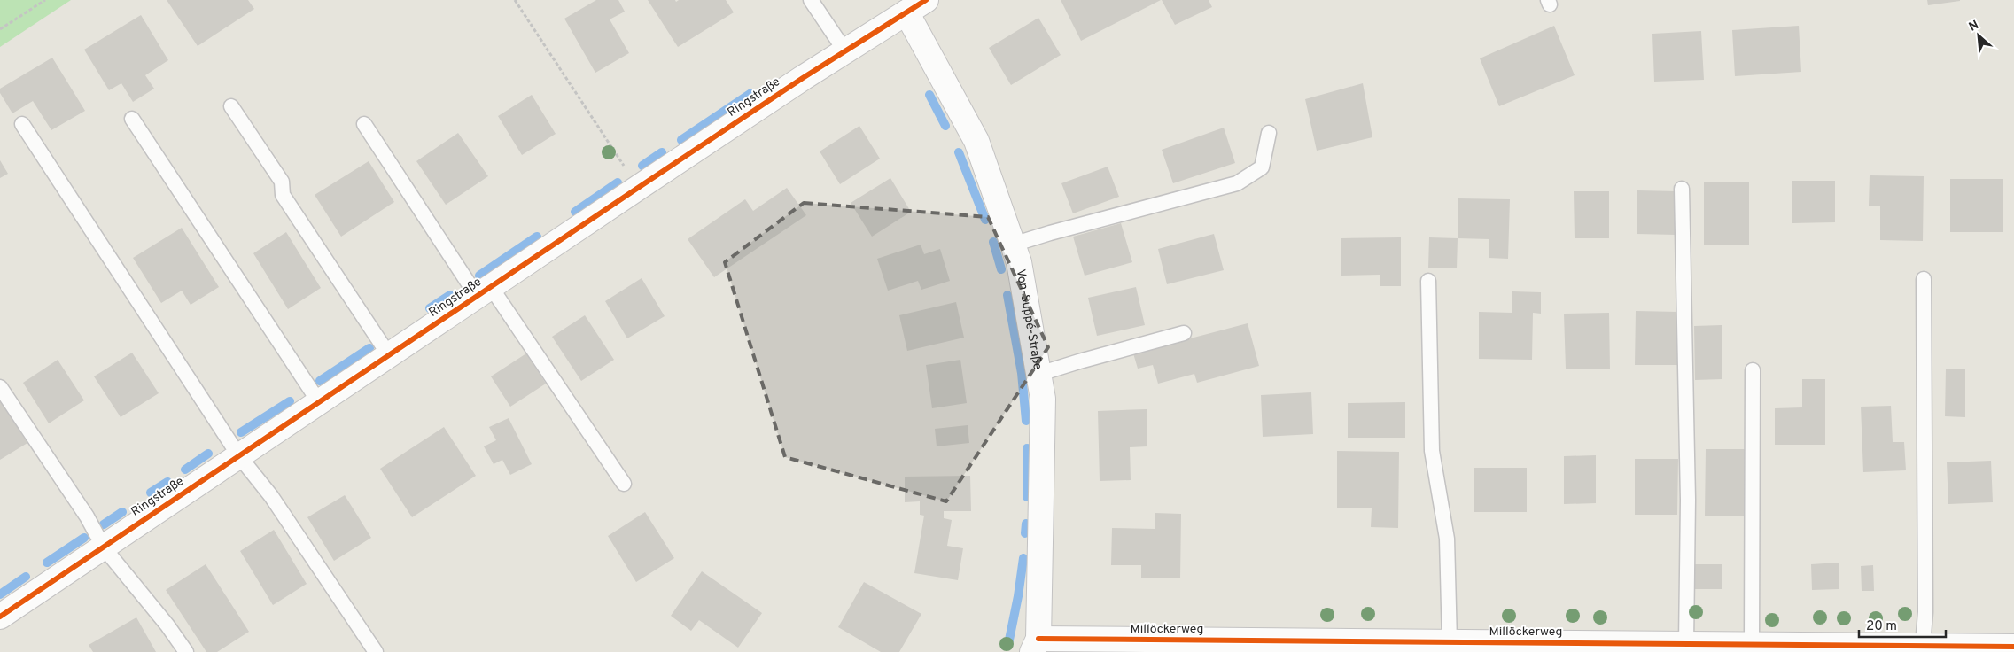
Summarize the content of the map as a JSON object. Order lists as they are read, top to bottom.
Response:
{
  "streets": {
    "street": ["Ringstraße", "Von-Suppé-Straße", "Millöckerweg"]
  },
  "crossings": [
    ["Ringstraße", "Von-Suppé-Straße"],
    ["Von-Suppé-Straße", "Millöckerweg"]
  ],
  "scale_bar": "20 m",
  "north": "top left"
}
